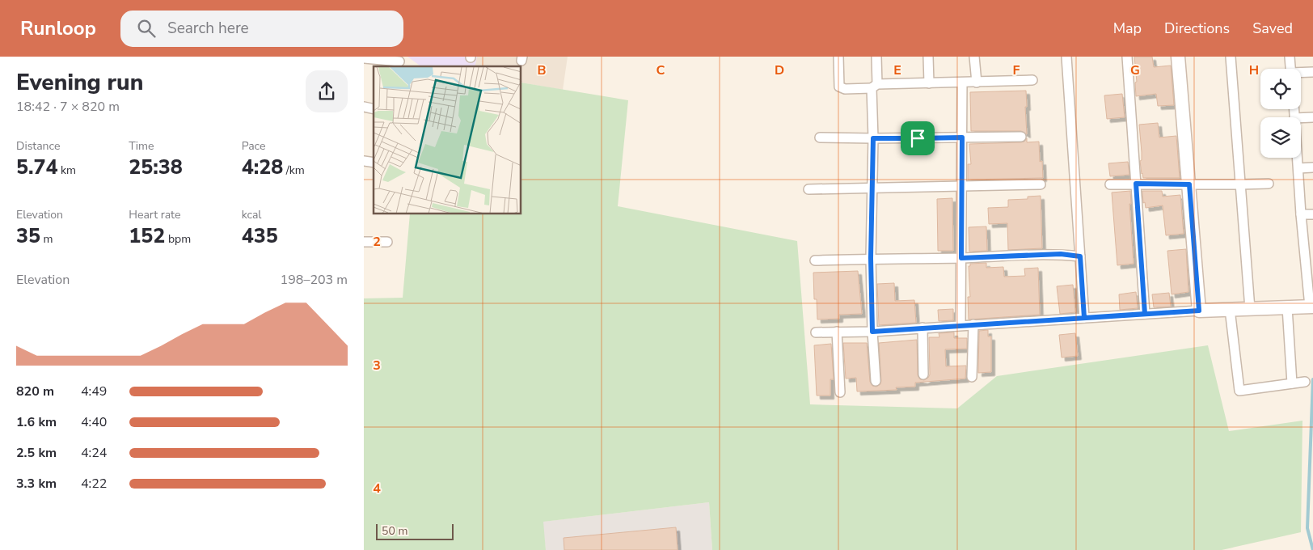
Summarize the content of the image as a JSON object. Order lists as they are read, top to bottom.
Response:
{
  "scale_bar": "50 m",
  "page": {
    "header": "Runloop",
    "search": "Search here",
    "nav": ["Map", "Directions", "Saved"],
    "heading": ["Evening run", "18:42 · 7 × 820 m"],
    "stats": [
      ["Distance", "5.74 km"],
      ["Time", "25:38"],
      ["Pace", "4:28 /km"],
      ["Elevation", "35 m"],
      ["Heart rate", "152 bpm"],
      ["kcal", "435"]
    ],
    "chart": ["Elevation", "198–203 m"],
    "list": [
      {
        "name": "820 m",
        "note": "4:49"
      },
      {
        "name": "1.6 km",
        "note": "4:40"
      },
      {
        "name": "2.5 km",
        "note": "4:24"
      },
      {
        "name": "3.3 km",
        "note": "4:22"
      }
    ],
    "scale": "50 m"
  },
  "grid": {
    "columns": [
      "B",
      "C",
      "D",
      "E",
      "F",
      "G",
      "H"
    ],
    "rows": ["2", "3", "4"]
  }
}
